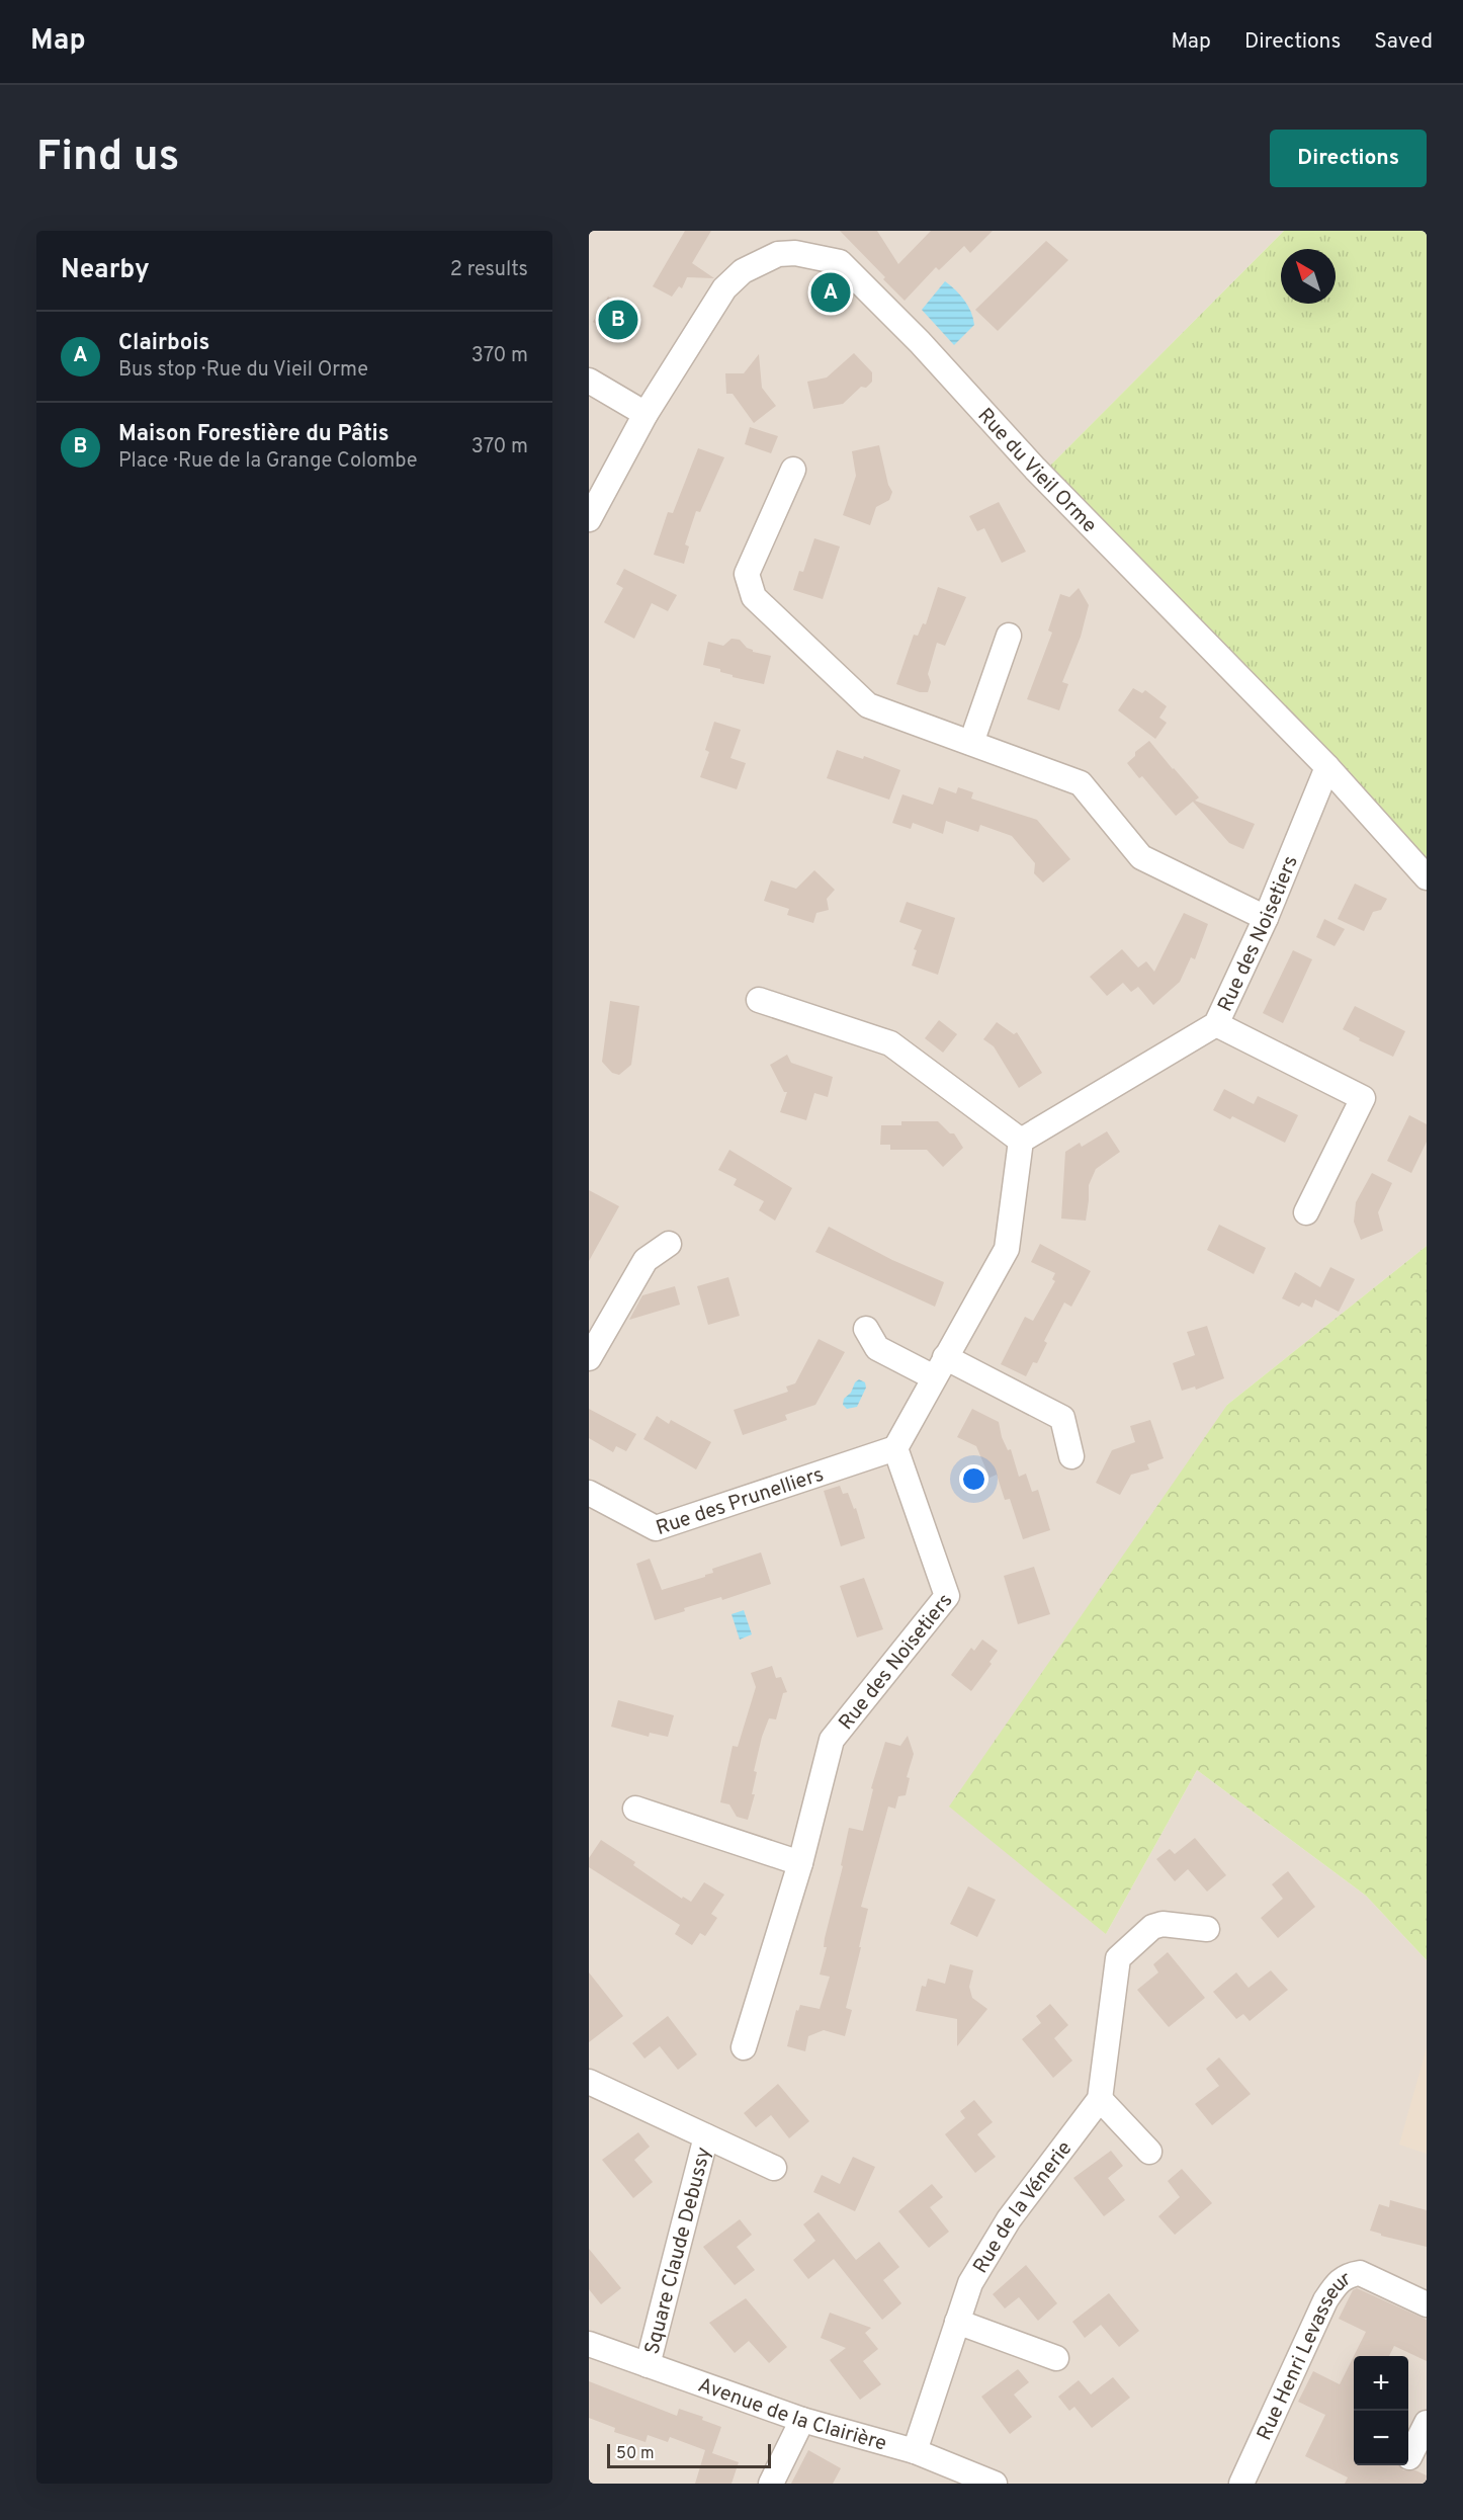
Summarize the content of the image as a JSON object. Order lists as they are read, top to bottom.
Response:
{
  "streets": {
    "street": [
      "Rue du Vieil Orme",
      "Rue des Noisetiers",
      "Rue des Prunelliers",
      "Rue de la Vénerie",
      "Square Claude Debussy",
      "Rue Henri Levasseur",
      "Avenue de la Clairière"
    ]
  },
  "crossings": [
    ["Rue du Vieil Orme", "Rue des Noisetiers"],
    ["Rue des Noisetiers", "Rue des Prunelliers"],
    ["Rue de la Vénerie", "Avenue de la Clairière"],
    ["Square Claude Debussy", "Avenue de la Clairière"]
  ],
  "scale_bar": "50 m",
  "north": "top left",
  "page": {
    "header": "Map",
    "nav": ["Map", "Directions", "Saved"],
    "buttons": "Directions",
    "title": "Find us",
    "heading": ["Nearby", "2 results"],
    "pins": ["A", "B"],
    "list": [
      {
        "mark": "A",
        "name": "Clairbois",
        "note": "Bus stop · Rue du Vieil Orme",
        "value": "370 m"
      },
      {
        "mark": "B",
        "name": "Maison Forestière du Pâtis",
        "note": "Place · Rue de la Grange Colombe",
        "value": "370 m"
      }
    ],
    "map_buttons": ["+", "−"],
    "scale": "50 m"
  }
}
